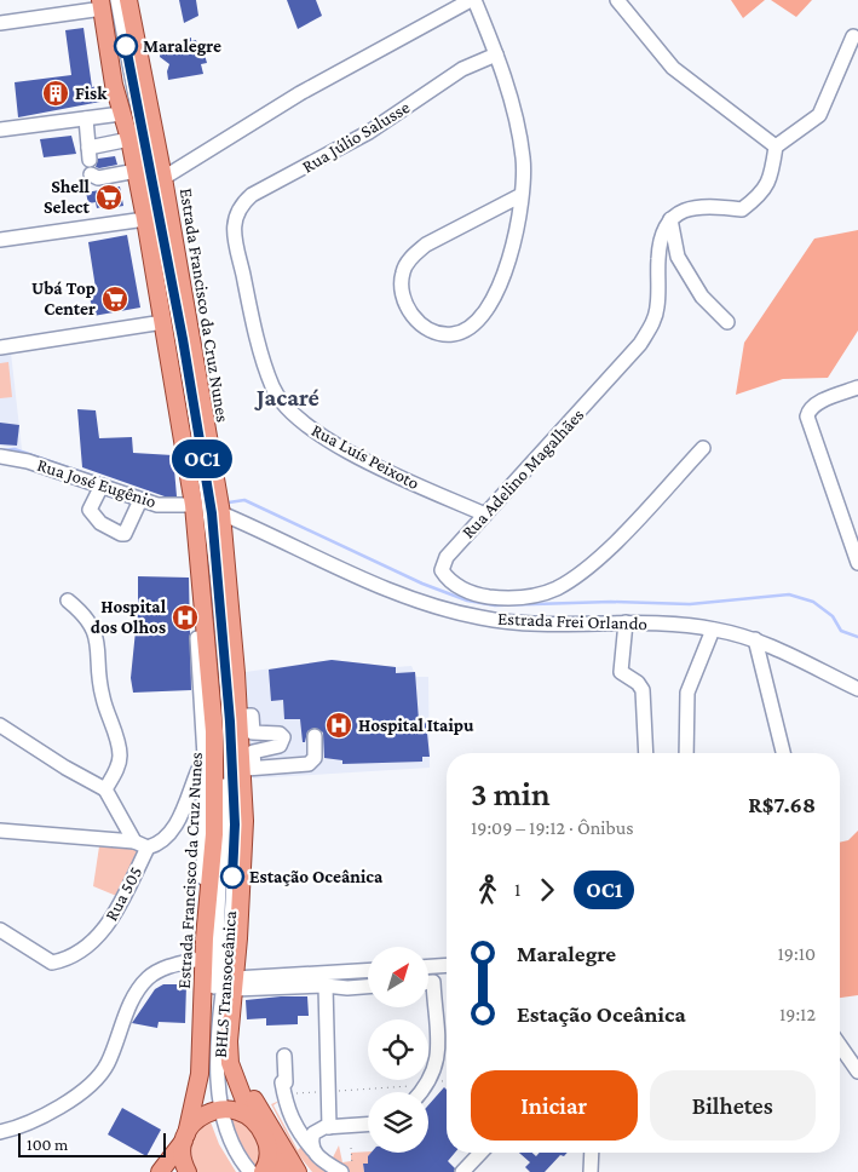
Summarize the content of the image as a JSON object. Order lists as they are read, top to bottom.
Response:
{
  "streets": {
    "main road": ["Estrada Francisco da Cruz Nunes"],
    "street": [
      "Rua Júlio Salusse",
      "Rua Luís Peixoto",
      "Rua Adelino Magalhães",
      "Rua José Eugênio",
      "Estrada Frei Orlando",
      "Rua 505",
      "BHLS Transoceânica"
    ]
  },
  "crossings": [
    ["Rua Júlio Salusse", "Rua Luís Peixoto"],
    ["Estrada Francisco da Cruz Nunes", "Rua José Eugênio"],
    ["Estrada Francisco da Cruz Nunes", "Estrada Frei Orlando"],
    ["Estrada Francisco da Cruz Nunes", "BHLS Transoceânica"],
    ["Rua Luís Peixoto", "Rua Adelino Magalhães"],
    ["Estrada Frei Orlando", "BHLS Transoceânica"]
  ],
  "districts": ["Jacaré"],
  "places": {
    "other": ["Maralegre", "Estação Oceânica"],
    "building": ["Fisk"],
    "supermarket": ["Shell Select", "Ubá Top Center"],
    "hospital": ["Hospital dos Olhos", "Hospital Itaipu"]
  },
  "lines": ["bus line OC1"],
  "scale_bar": "100 m",
  "north": "top right",
  "page": {
    "on_map": "OC1",
    "heading": ["3 min", "19:09 – 19:12 · Ônibus", "R$7.68"],
    "legs": ["1", "OC1"],
    "list": [
      {
        "name": "Maralegre",
        "value": "19:10"
      },
      {
        "name": "Estação Oceânica",
        "value": "19:12"
      }
    ],
    "buttons": ["Iniciar", "Bilhetes"],
    "scale": "100 m"
  }
}
